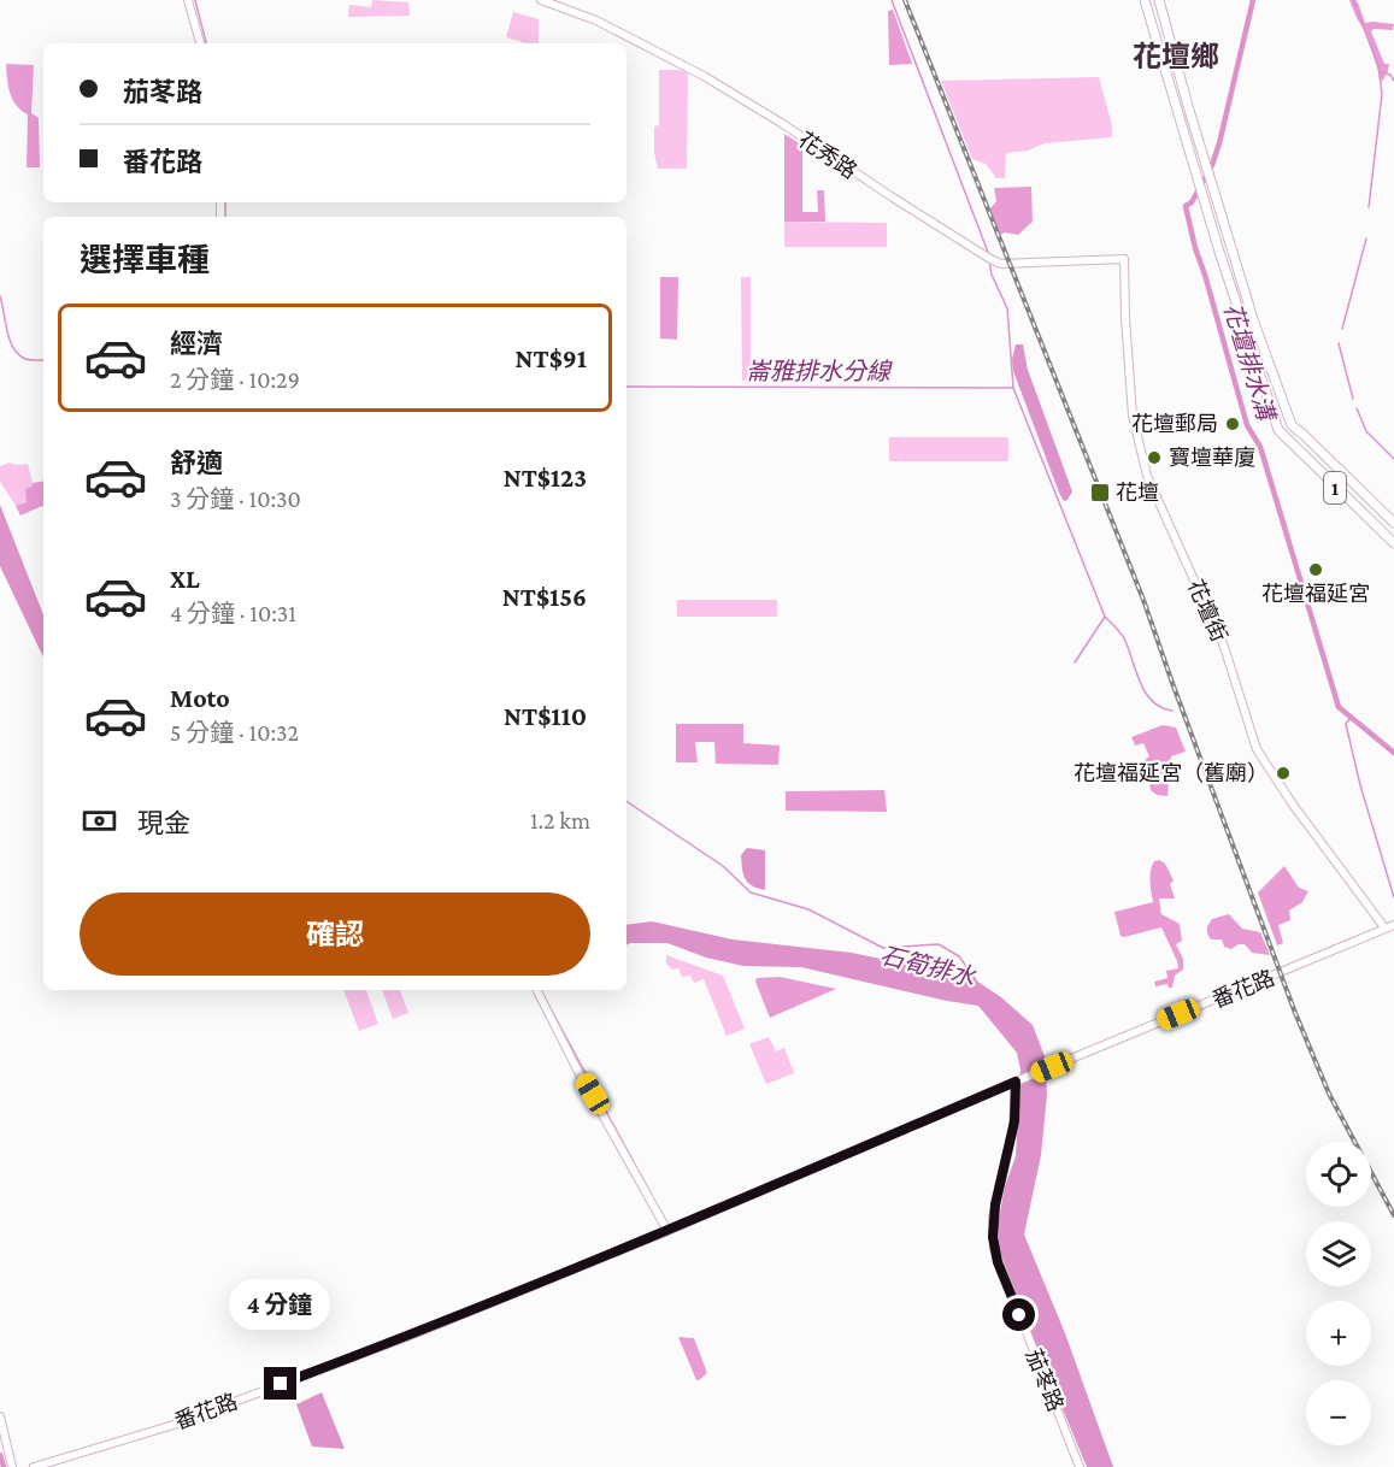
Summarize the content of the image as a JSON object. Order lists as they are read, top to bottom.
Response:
{
  "streets": {
    "main road": ["1"],
    "street": [
      "花秀路",
      "花壇街",
      "番花路",
      "茄苳路"
    ]
  },
  "crossings": [
    ["花秀路", "花壇街"],
    ["花壇街", "番花路"],
    ["番花路", "茄苳路"]
  ],
  "districts": ["花壇鄉"],
  "water": ["花壇排水溝", "崙雅排水分線", "石筍排水"],
  "places": {
    "other": [
      "花壇郵局",
      "寶壇華廈",
      "花壇福延宮",
      "花壇福延宮（舊廟）"
    ],
    "transit": ["花壇"]
  },
  "page": {
    "banner": ["茄苳路", "番花路"],
    "heading": "選擇車種",
    "list": [
      {
        "name": "經濟",
        "note": "2 分鐘 · 10:29",
        "value": "NT$91"
      },
      {
        "name": "舒適",
        "note": "3 分鐘 · 10:30",
        "value": "NT$123"
      },
      {
        "name": "XL",
        "note": "4 分鐘 · 10:31",
        "value": "NT$156"
      },
      {
        "name": "Moto",
        "note": "5 分鐘 · 10:32",
        "value": "NT$110"
      }
    ],
    "pay": ["現金", "1.2 km"],
    "buttons": "確認",
    "map_buttons": ["+", "−"],
    "bubble": "4 分鐘"
  }
}
